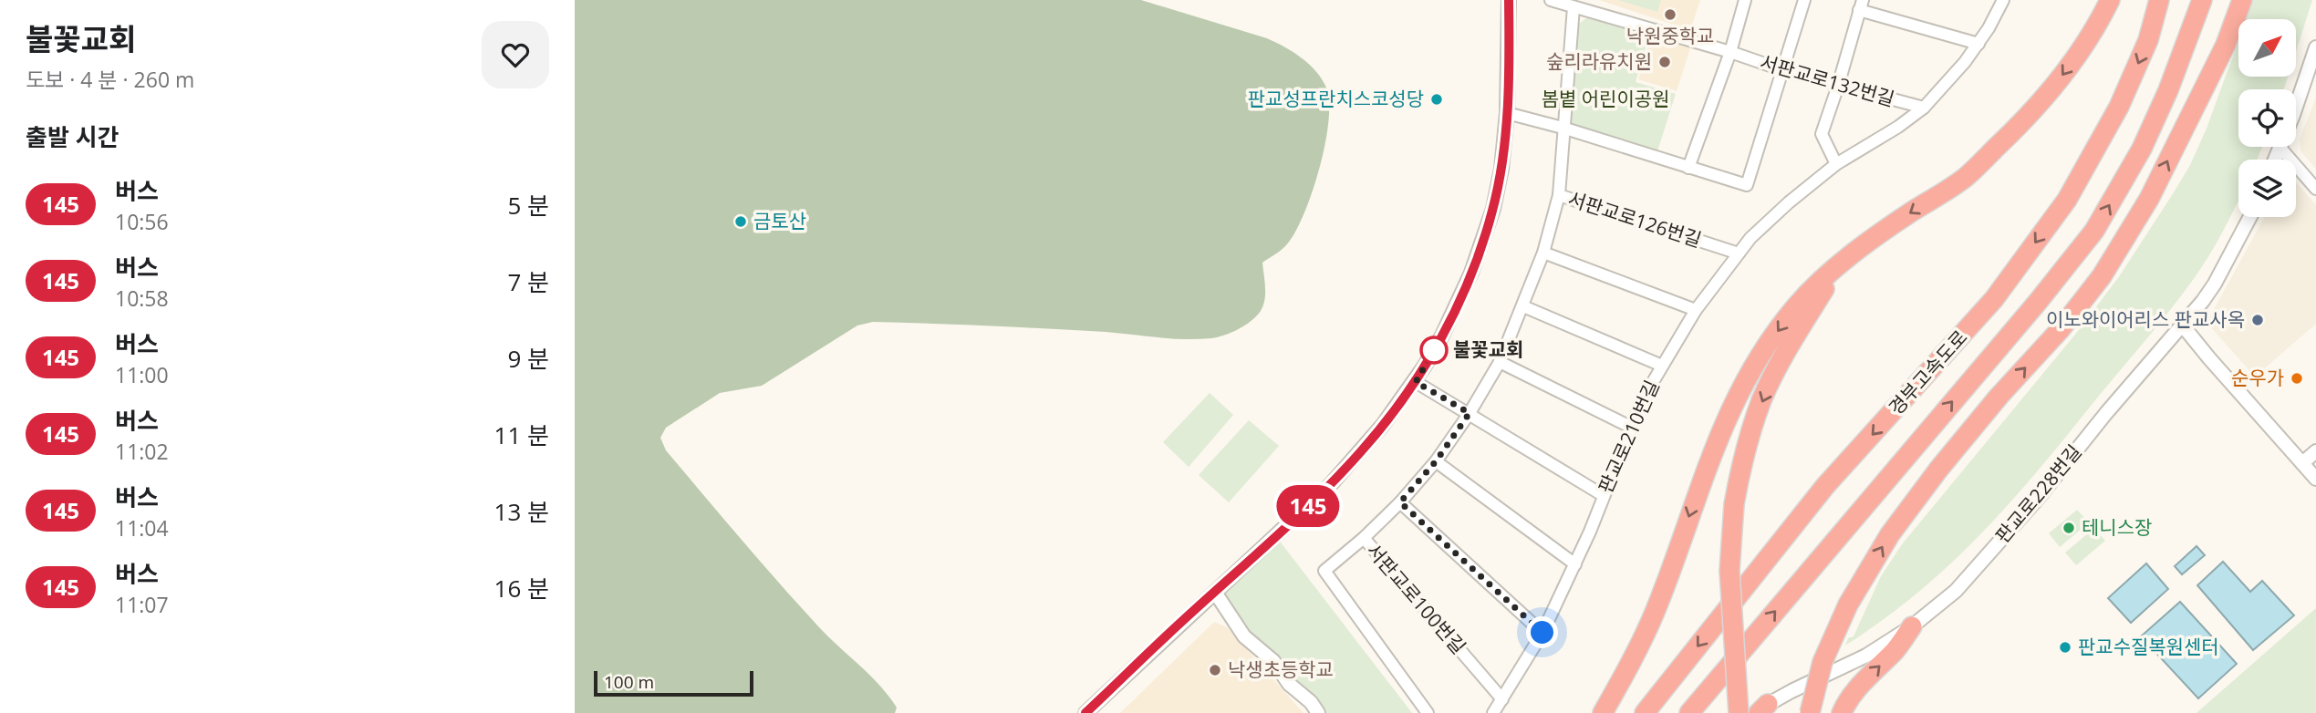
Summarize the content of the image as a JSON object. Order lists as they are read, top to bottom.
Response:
{
  "streets": {
    "highway": ["경부고속도로"],
    "street": [
      "서판교로132번길",
      "서판교로126번길",
      "판교로210번길",
      "판교로228번길",
      "서판교로100번길"
    ]
  },
  "crossings": [
    ["서판교로132번길", "서판교로126번길"],
    ["서판교로132번길", "판교로210번길"],
    ["서판교로126번길", "판교로210번길"],
    ["서판교로126번길", "서판교로100번길"],
    ["판교로210번길", "서판교로100번길"]
  ],
  "parks": ["봄볕 어린이공원"],
  "places": [
    "낙원중학교",
    "숲리라유치원",
    "판교성프란치스코성당",
    "금토산",
    "이노와이어리스 판교사옥",
    "불꽃교회",
    "순우가",
    "테니스장",
    "판교수질복원센터",
    "낙생초등학교"
  ],
  "lines": ["bus line 145"],
  "scale_bar": "100 m",
  "north": "top right",
  "page": {
    "heading": [
      ["불꽃교회", "도보 · 4 분 · 260 m"],
      "출발 시간"
    ],
    "on_map": "145",
    "list": [
      {
        "mark": "145",
        "name": "버스",
        "note": "10:56",
        "value": "5 분"
      },
      {
        "mark": "145",
        "name": "버스",
        "note": "10:58",
        "value": "7 분"
      },
      {
        "mark": "145",
        "name": "버스",
        "note": "11:00",
        "value": "9 분"
      },
      {
        "mark": "145",
        "name": "버스",
        "note": "11:02",
        "value": "11 분"
      },
      {
        "mark": "145",
        "name": "버스",
        "note": "11:04",
        "value": "13 분"
      },
      {
        "mark": "145",
        "name": "버스",
        "note": "11:07",
        "value": "16 분"
      }
    ],
    "scale": "100 m"
  }
}
